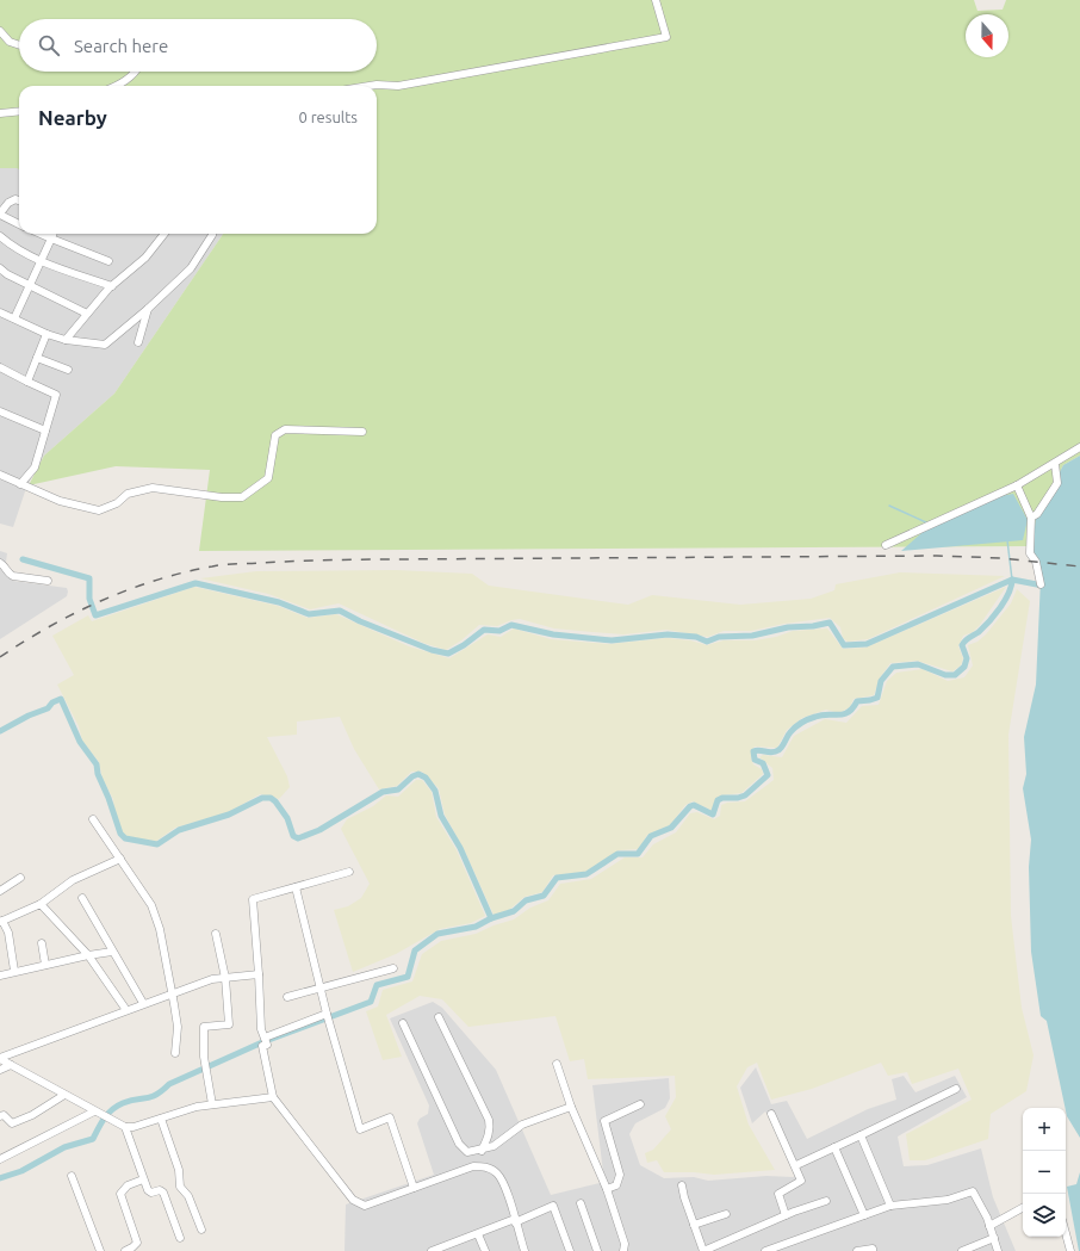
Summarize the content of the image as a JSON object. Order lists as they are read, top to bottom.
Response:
{
  "north": "bottom",
  "page": {
    "search": "Search here",
    "heading": ["Nearby", "0 results"],
    "map_buttons": ["+", "−"]
  }
}
